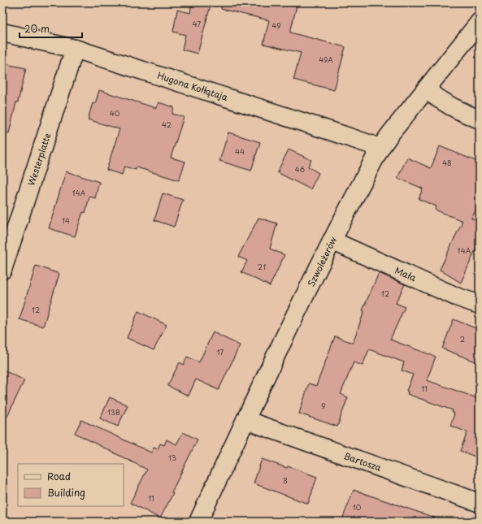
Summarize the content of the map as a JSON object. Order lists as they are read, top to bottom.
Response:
{
  "streets": {
    "street": [
      "Hugona Kołłątaja",
      "Westerplatte",
      "Szwoleżerów",
      "Mała",
      "Bartosza"
    ]
  },
  "crossings": [
    ["Hugona Kołłątaja", "Westerplatte"],
    ["Hugona Kołłątaja", "Szwoleżerów"],
    ["Szwoleżerów", "Mała"],
    ["Szwoleżerów", "Bartosza"]
  ],
  "house_numbers": [
    "47",
    "49",
    "49A",
    "40",
    "42",
    "44",
    "48",
    "46",
    "14A",
    "14",
    "14A",
    "21",
    "12",
    "12",
    "2",
    "17",
    "11",
    "9",
    "13B",
    "13",
    "8",
    "11",
    "10"
  ],
  "legend": ["Road", "Building"],
  "scale_bar": "20 m"
}
